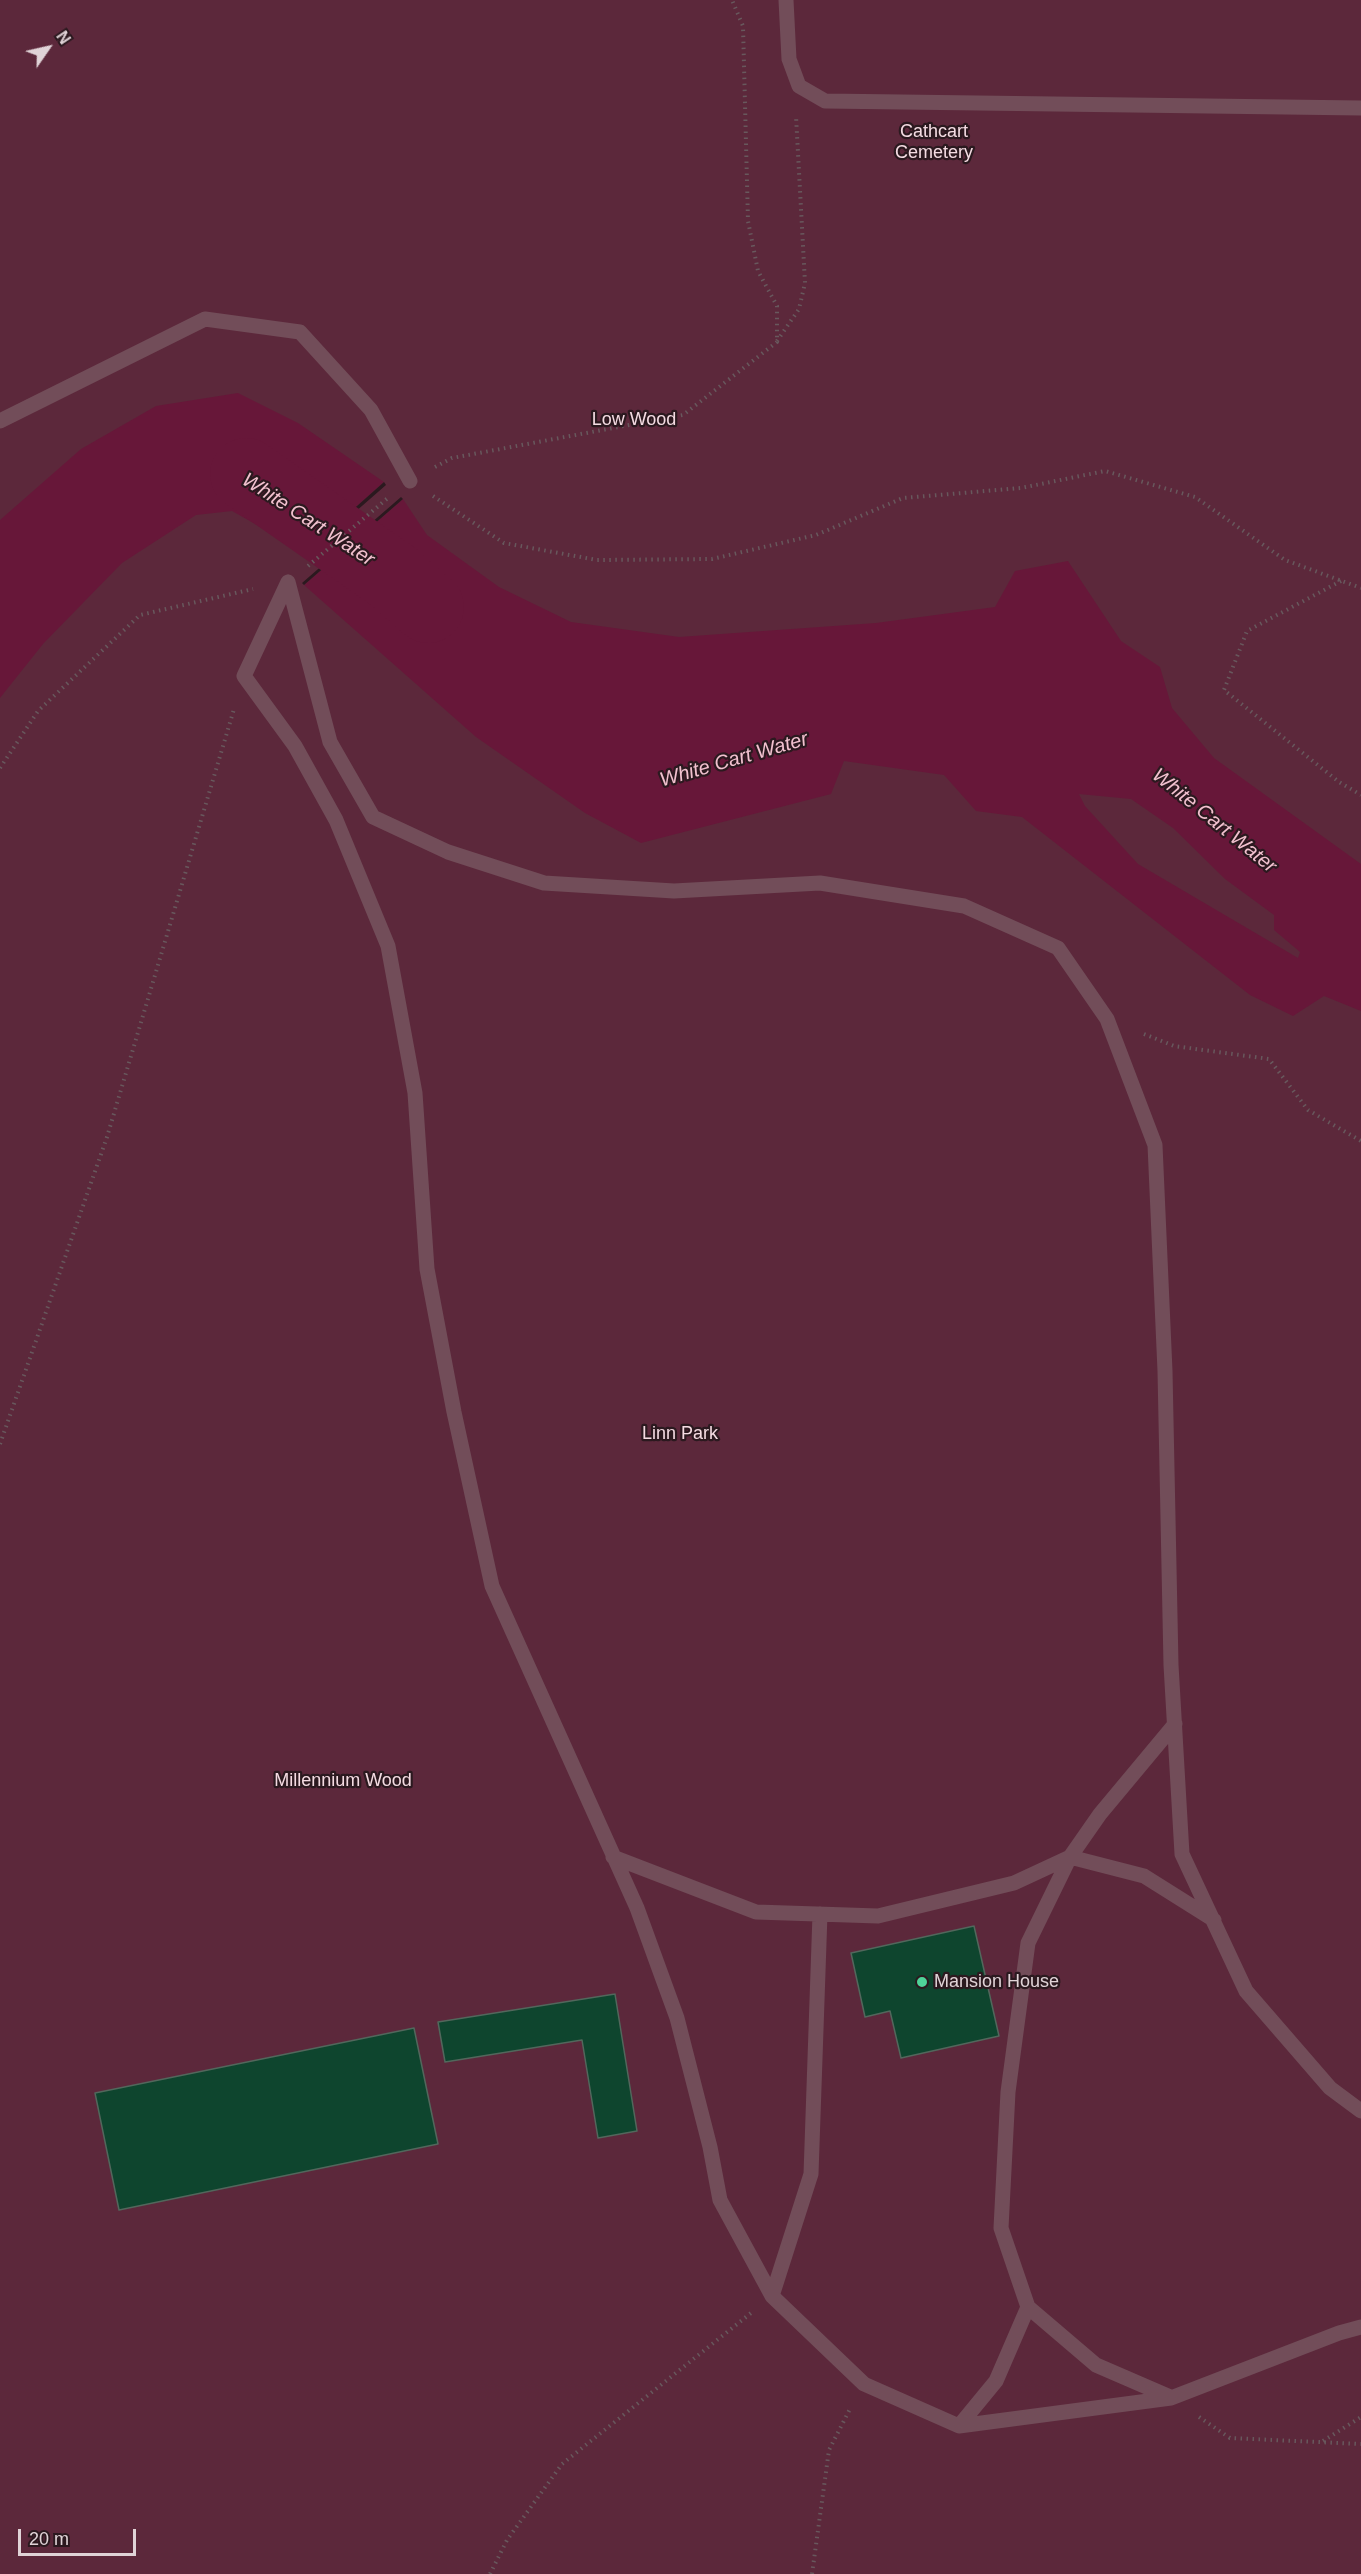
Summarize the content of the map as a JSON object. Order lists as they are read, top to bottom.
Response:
{
  "water": ["White Cart Water"],
  "parks": [
    "Cathcart Cemetery",
    "Low Wood",
    "Linn Park",
    "Millennium Wood"
  ],
  "places": ["Mansion House"],
  "scale_bar": "20 m",
  "north": "top right"
}
